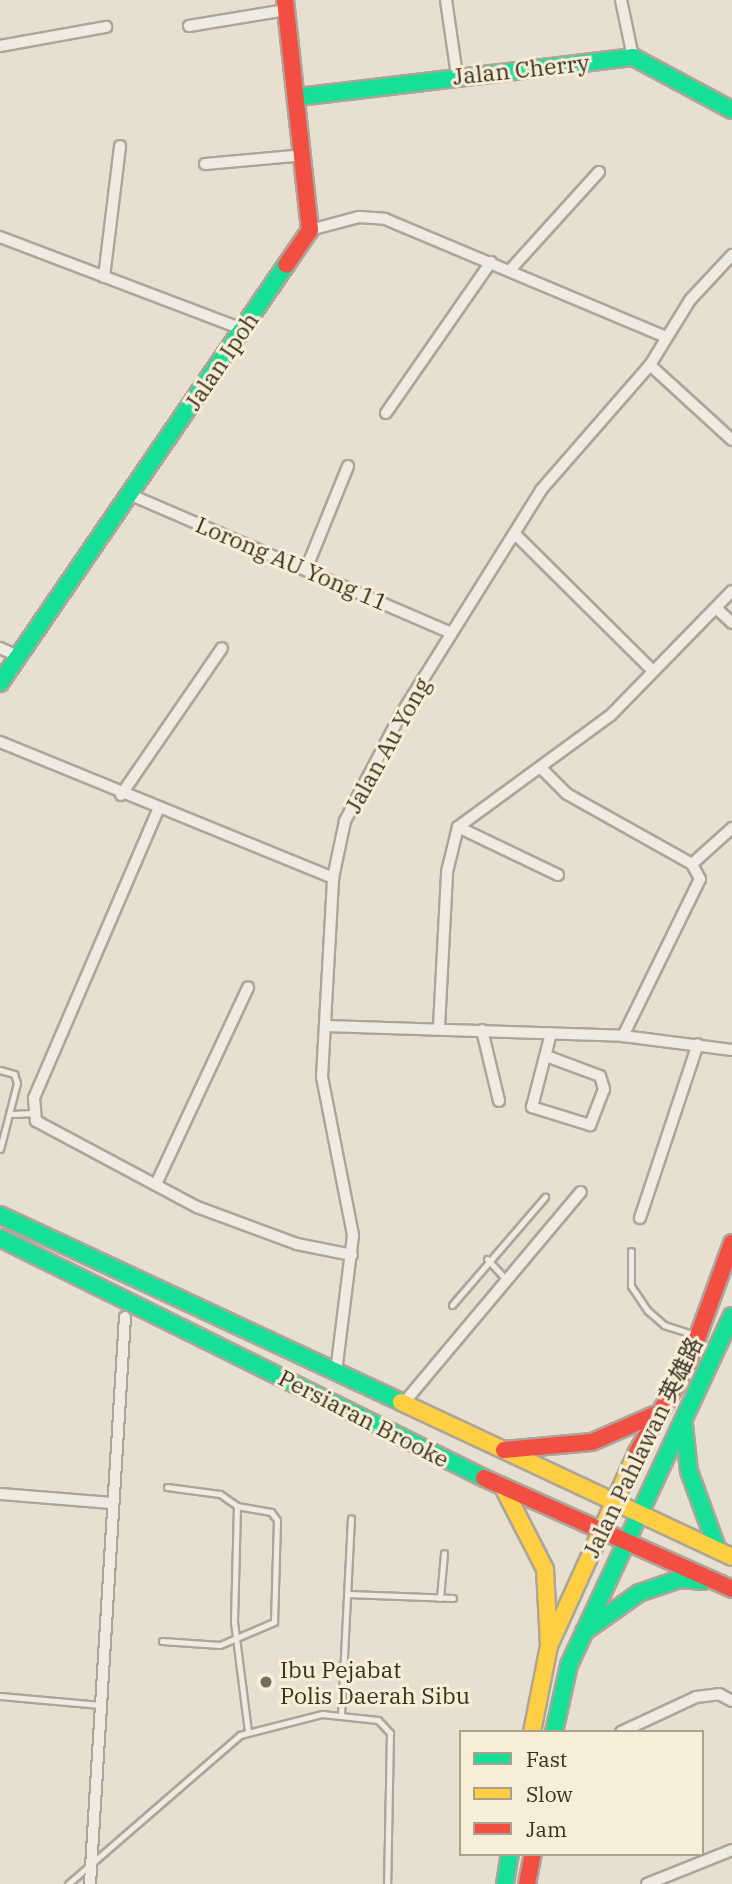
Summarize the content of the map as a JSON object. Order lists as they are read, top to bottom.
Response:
{
  "streets": {
    "main road": [
      "Jalan Cherry",
      "Jalan Ipoh",
      "Persiaran Brooke",
      "Jalan Pahlawan 英雄路"
    ],
    "street": ["Lorong AU Yong 11", "Jalan Au Yong"]
  },
  "crossings": [
    ["Jalan Ipoh", "Lorong AU Yong 11"],
    ["Lorong AU Yong 11", "Jalan Au Yong"],
    ["Jalan Au Yong", "Persiaran Brooke"],
    ["Persiaran Brooke", "Jalan Pahlawan 英雄路"]
  ],
  "places": ["Ibu Pejabat Polis Daerah Sibu"],
  "legend": ["Fast", "Slow", "Jam"]
}
